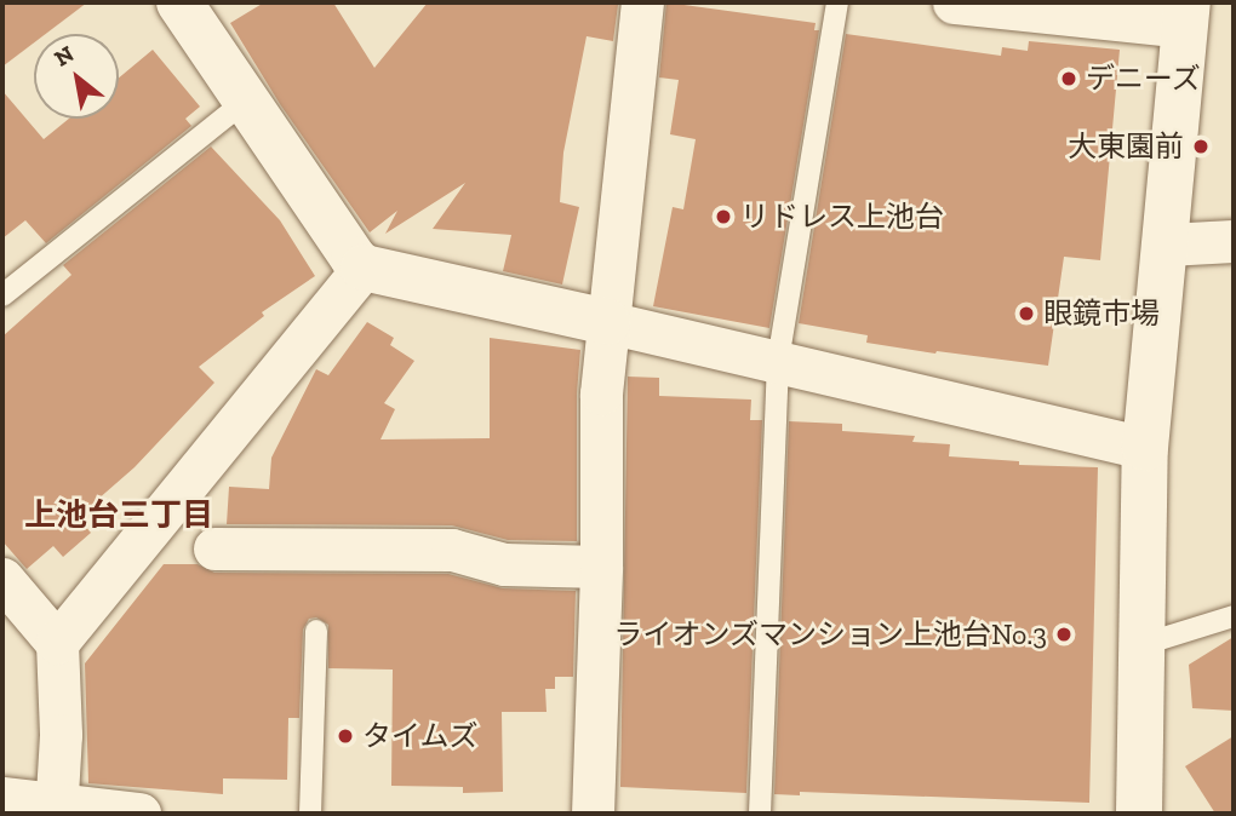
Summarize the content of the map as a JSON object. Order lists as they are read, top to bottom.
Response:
{
  "districts": ["上池台三丁目"],
  "places": [
    "デニーズ",
    "大東園前",
    "リドレス上池台",
    "眼鏡市場",
    "ライオンズマンション上池台No.3",
    "タイムズ"
  ],
  "north": "top left"
}
